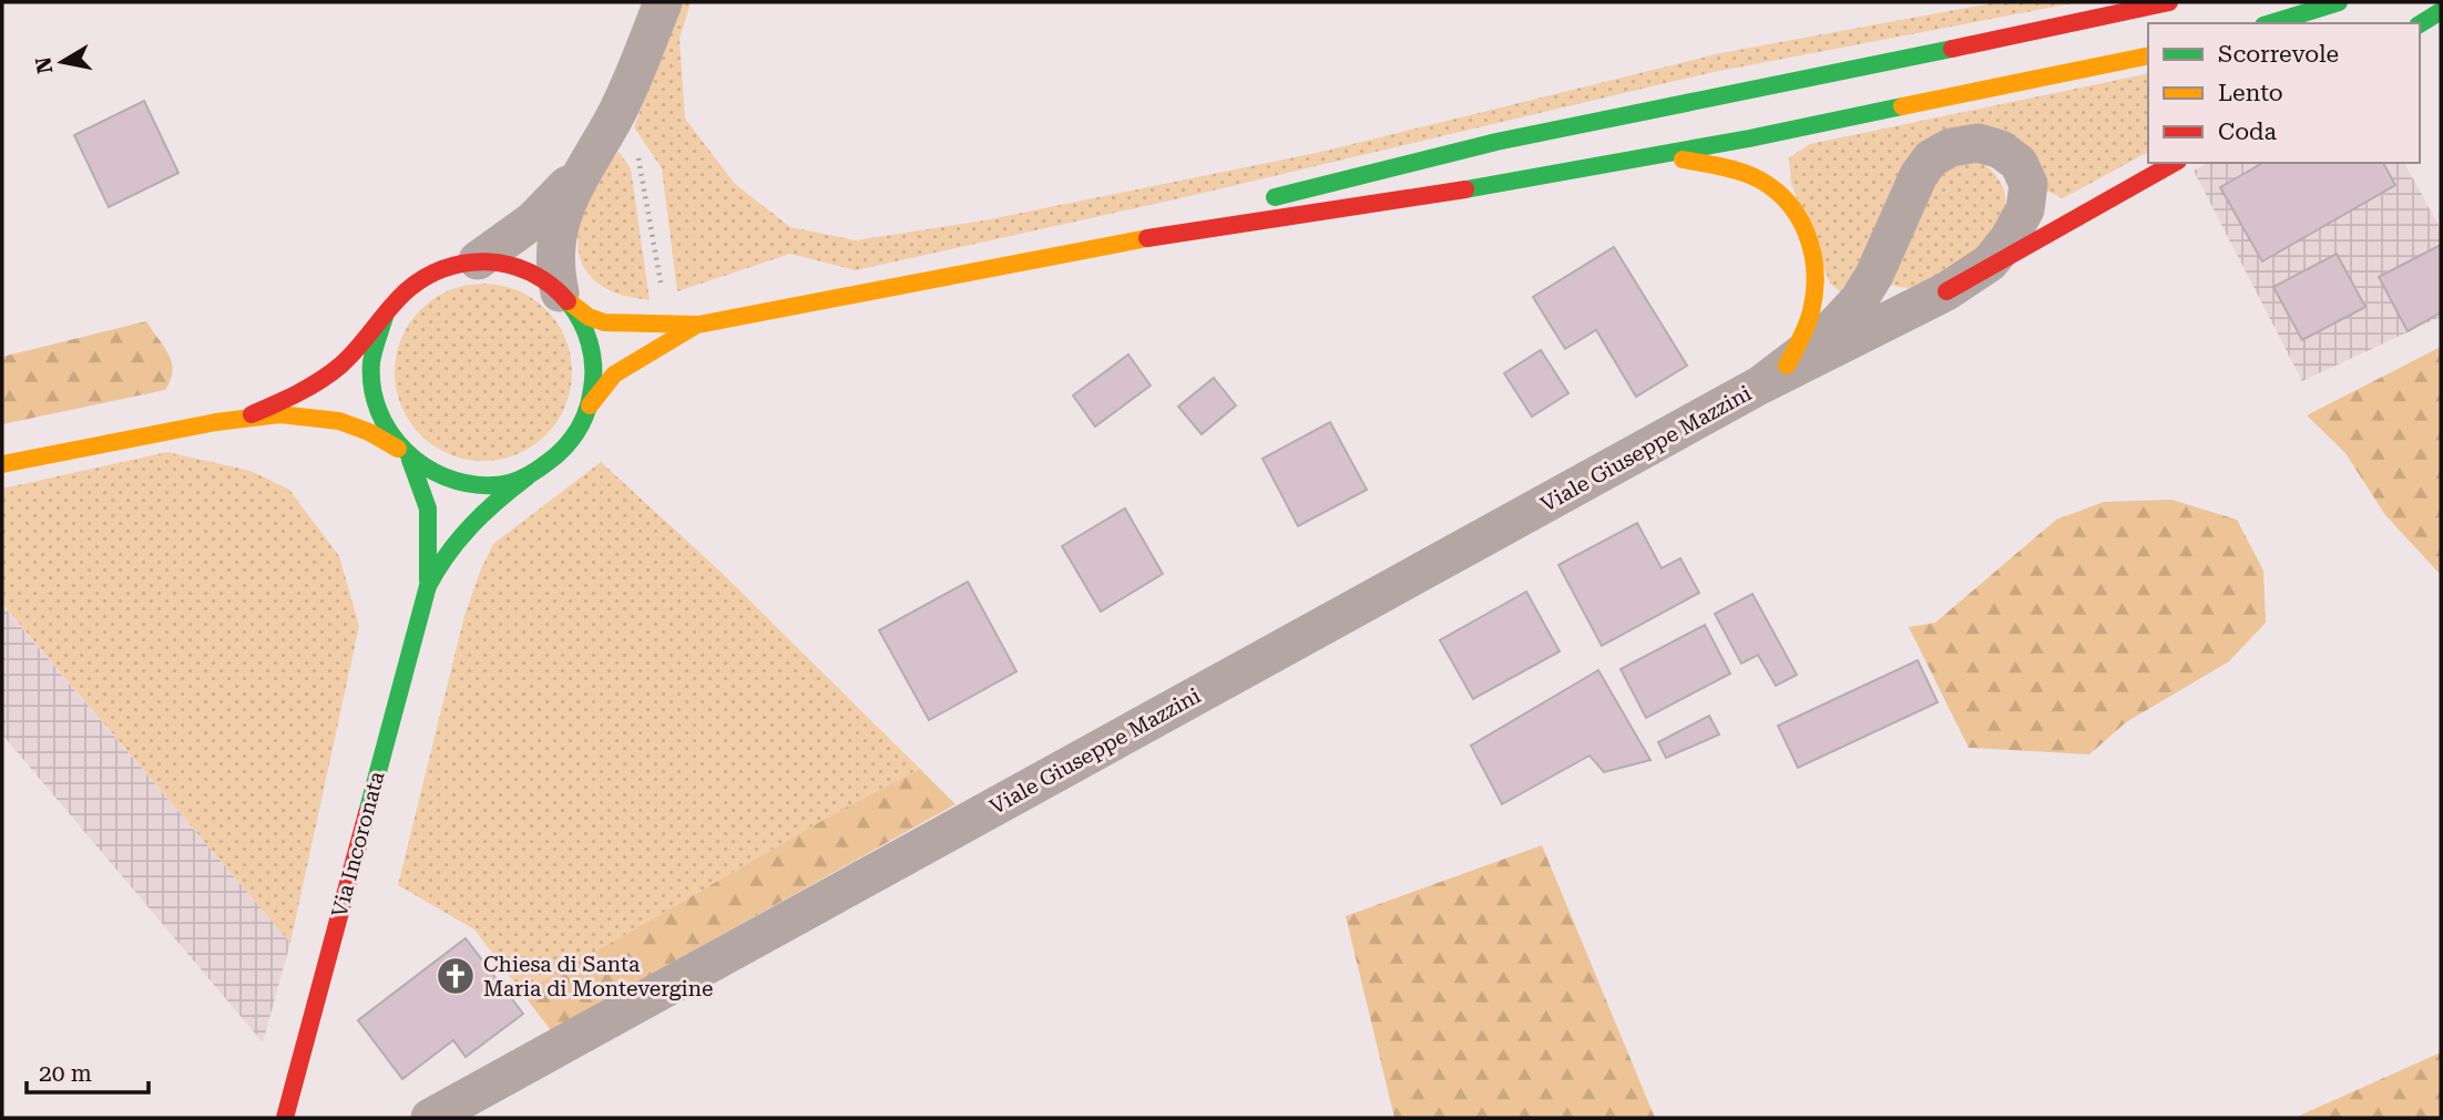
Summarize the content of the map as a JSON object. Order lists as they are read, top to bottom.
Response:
{
  "streets": {
    "main road": ["Via Incoronata"],
    "street": ["Viale Giuseppe Mazzini"]
  },
  "places": {
    "church": ["Chiesa di Santa Maria di Montevergine"]
  },
  "legend": ["Scorrevole", "Lento", "Coda"],
  "scale_bar": "20 m",
  "north": "left"
}
